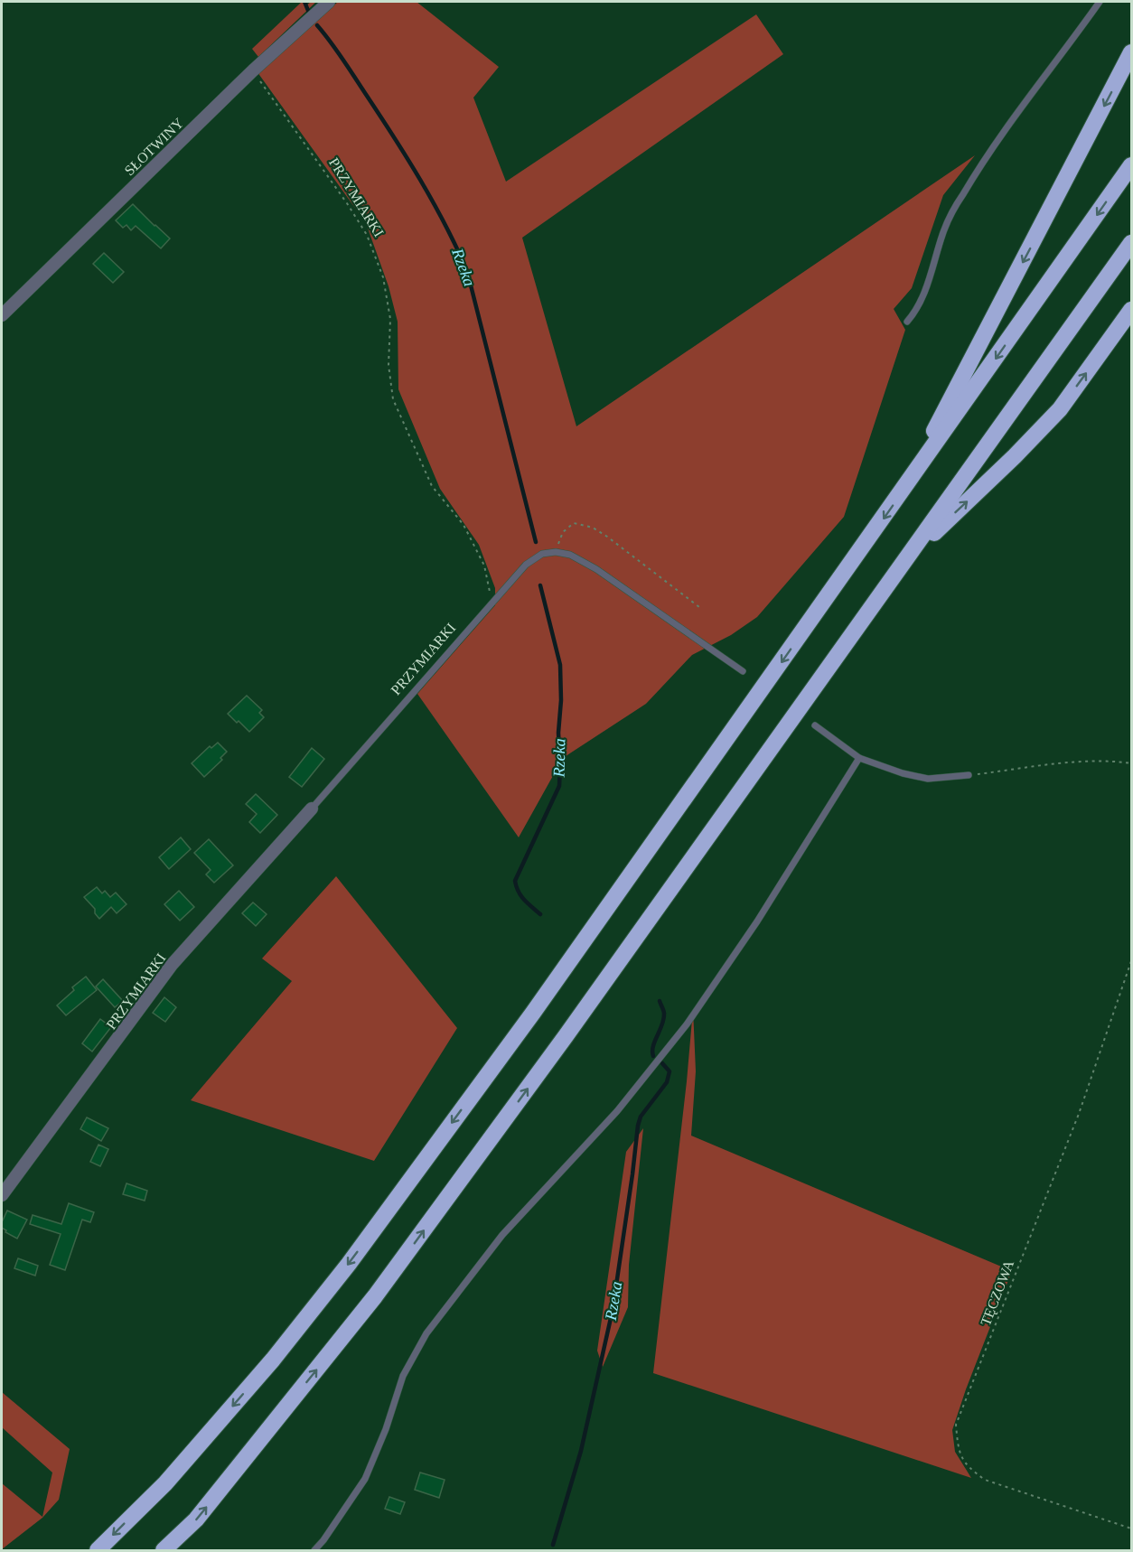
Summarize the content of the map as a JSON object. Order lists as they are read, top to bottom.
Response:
{
  "streets": {
    "street": ["SŁOTWINY", "PRZYMIARKI"],
    "path": ["TĘCZOWA"]
  },
  "crossings": [
    ["SŁOTWINY", "PRZYMIARKI"]
  ],
  "water": ["Rzeka"]
}
